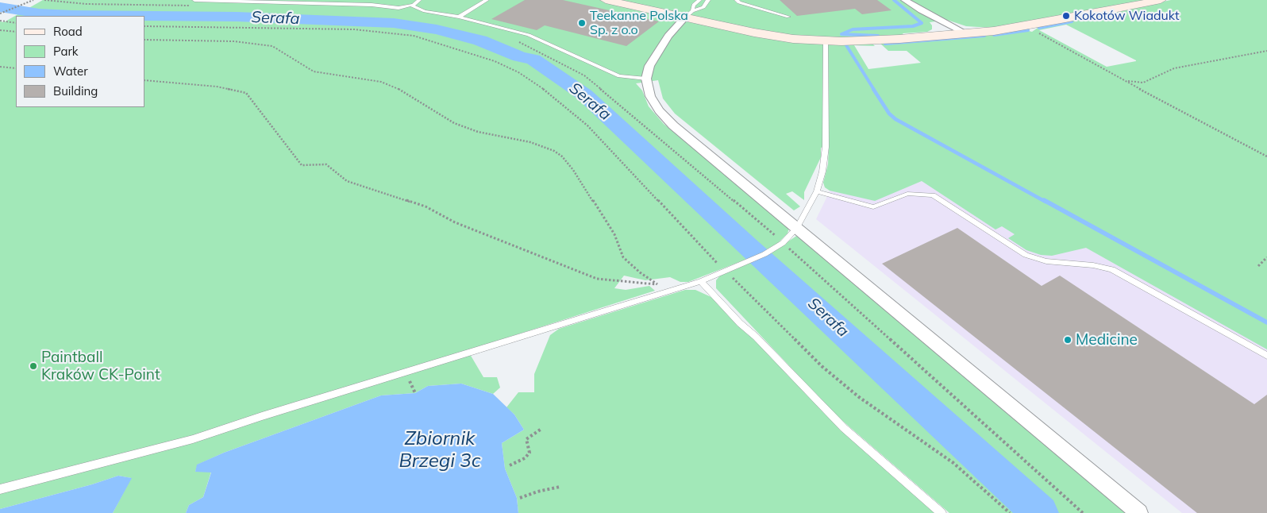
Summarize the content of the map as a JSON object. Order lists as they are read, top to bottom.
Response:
{
  "water": ["Serafa", "Zbiornik Brzegi 3c"],
  "places": [
    "Kokotów Wiadukt",
    "Teekanne Polska Sp. z o.o",
    "Medicine",
    "Paintball Kraków CK-Point"
  ],
  "legend": [
    "Road",
    "Park",
    "Water",
    "Building"
  ]
}
